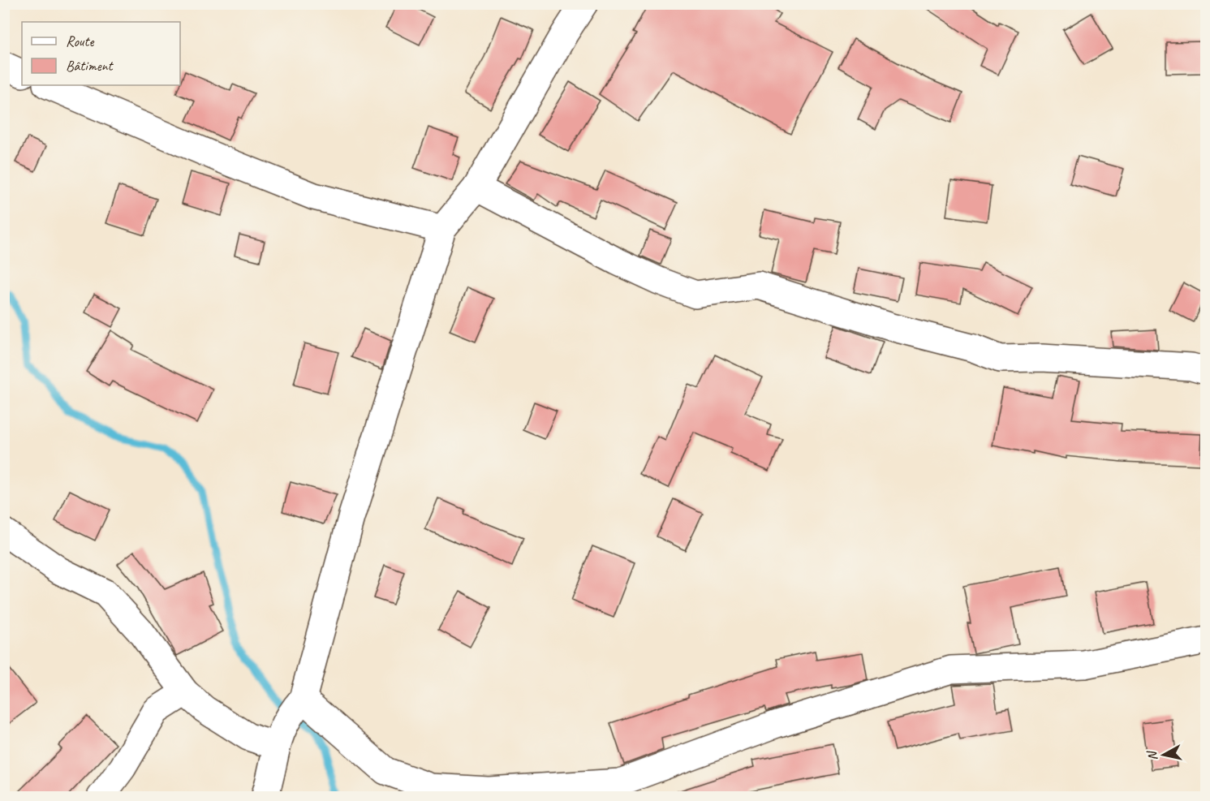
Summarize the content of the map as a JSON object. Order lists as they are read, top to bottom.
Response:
{
  "legend": ["Route", "Bâtiment"],
  "north": "left"
}
